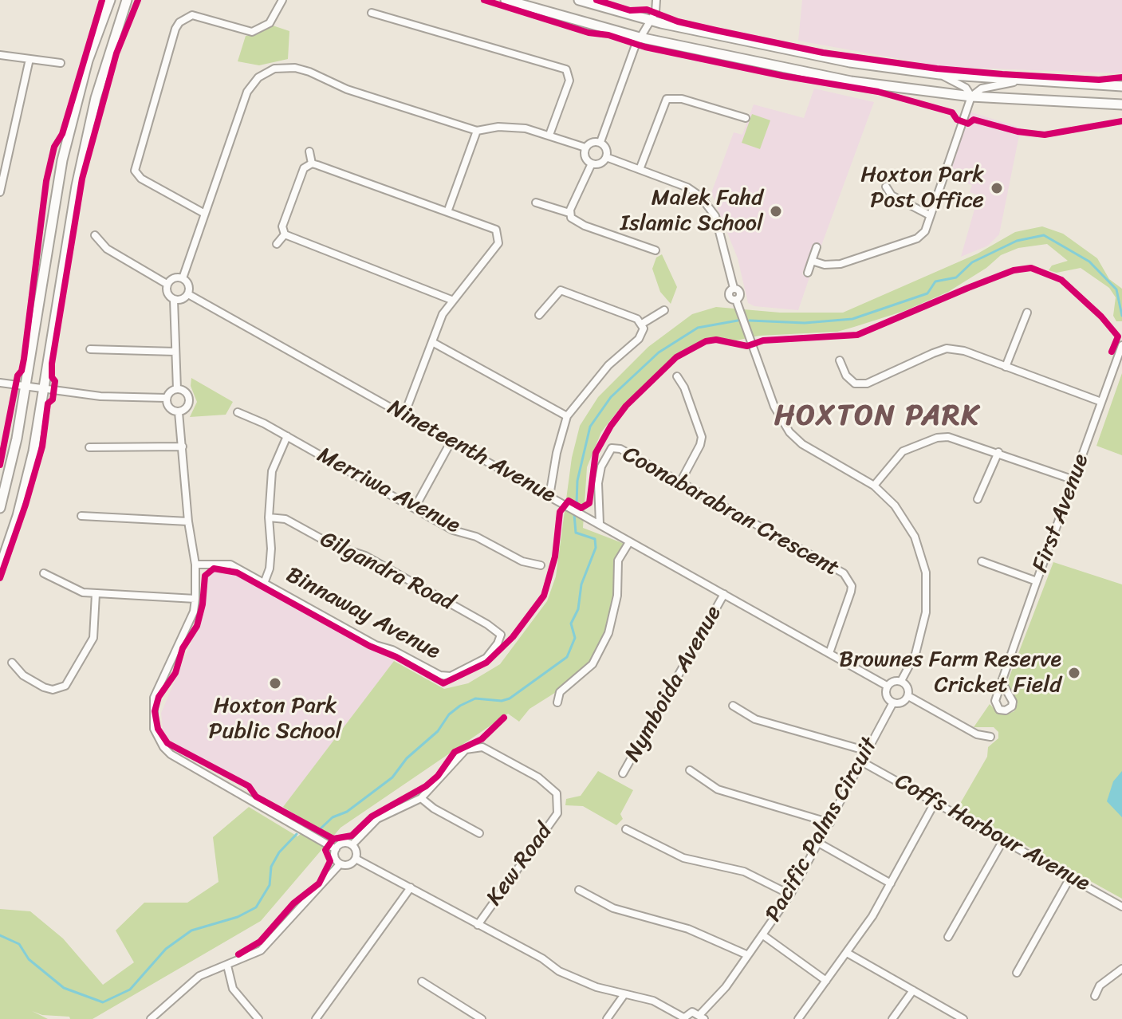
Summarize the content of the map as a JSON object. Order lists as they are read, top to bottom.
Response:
{
  "streets": {
    "street": [
      "Nineteenth Avenue",
      "Merriwa Avenue",
      "Coonabarabran Crescent",
      "First Avenue",
      "Gilgandra Road",
      "Binnaway Avenue",
      "Nymboida Avenue",
      "Pacific Palms Circuit",
      "Coffs Harbour Avenue",
      "Kew Road"
    ]
  },
  "crossings": [
    ["Nineteenth Avenue", "Coonabarabran Crescent"],
    ["Nineteenth Avenue", "Nymboida Avenue"],
    ["Nineteenth Avenue", "Pacific Palms Circuit"],
    ["Gilgandra Road", "Binnaway Avenue"],
    ["Pacific Palms Circuit", "Coffs Harbour Avenue"]
  ],
  "districts": ["HOXTON PARK"],
  "places": [
    "Hoxton Park Post Office",
    "Malek Fahd Islamic School",
    "Brownes Farm Reserve Cricket Field",
    "Hoxton Park Public School"
  ]
}
